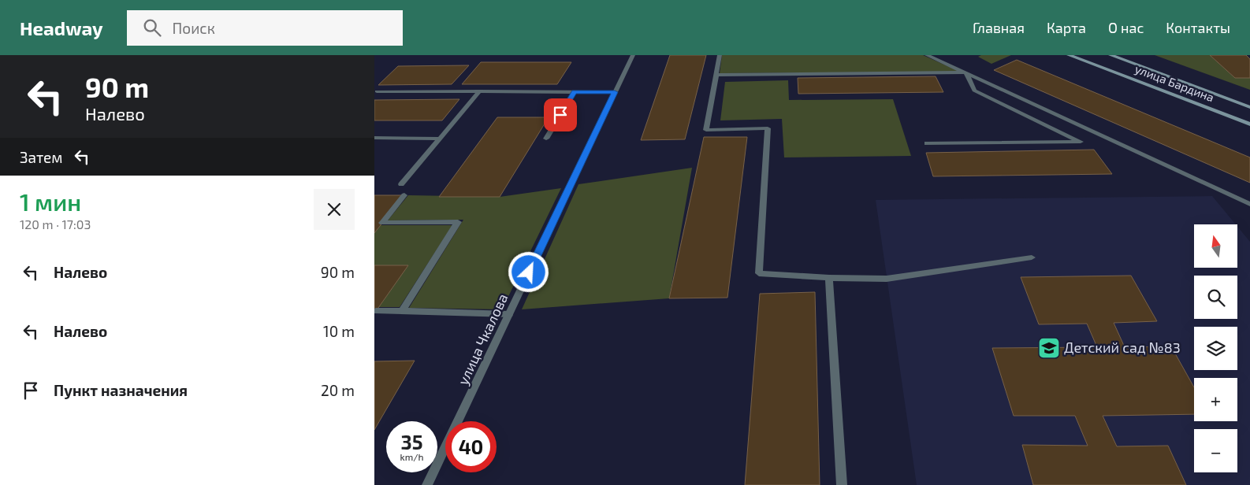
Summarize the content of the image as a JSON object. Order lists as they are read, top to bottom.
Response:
{
  "streets": {
    "main road": ["улица Бардина"],
    "street": ["улица Чкалова"]
  },
  "places": {
    "school or university": ["Детский сад №83"]
  },
  "north": "top",
  "page": {
    "header": "Headway",
    "search": "Поиск",
    "nav": [
      "Главная",
      "Карта",
      "О нас",
      "Контакты"
    ],
    "turn": ["90 m", "Налево"],
    "then": "Затем",
    "heading": ["1 мин", "120 m · 17:03"],
    "map_buttons": ["+", "−"],
    "list": [
      {
        "name": "Налево",
        "value": "90 m"
      },
      {
        "name": "Налево",
        "value": "10 m"
      },
      {
        "name": "Пункт назначения",
        "value": "20 m"
      }
    ],
    "speed": "35 km/h",
    "limit": "40"
  }
}
